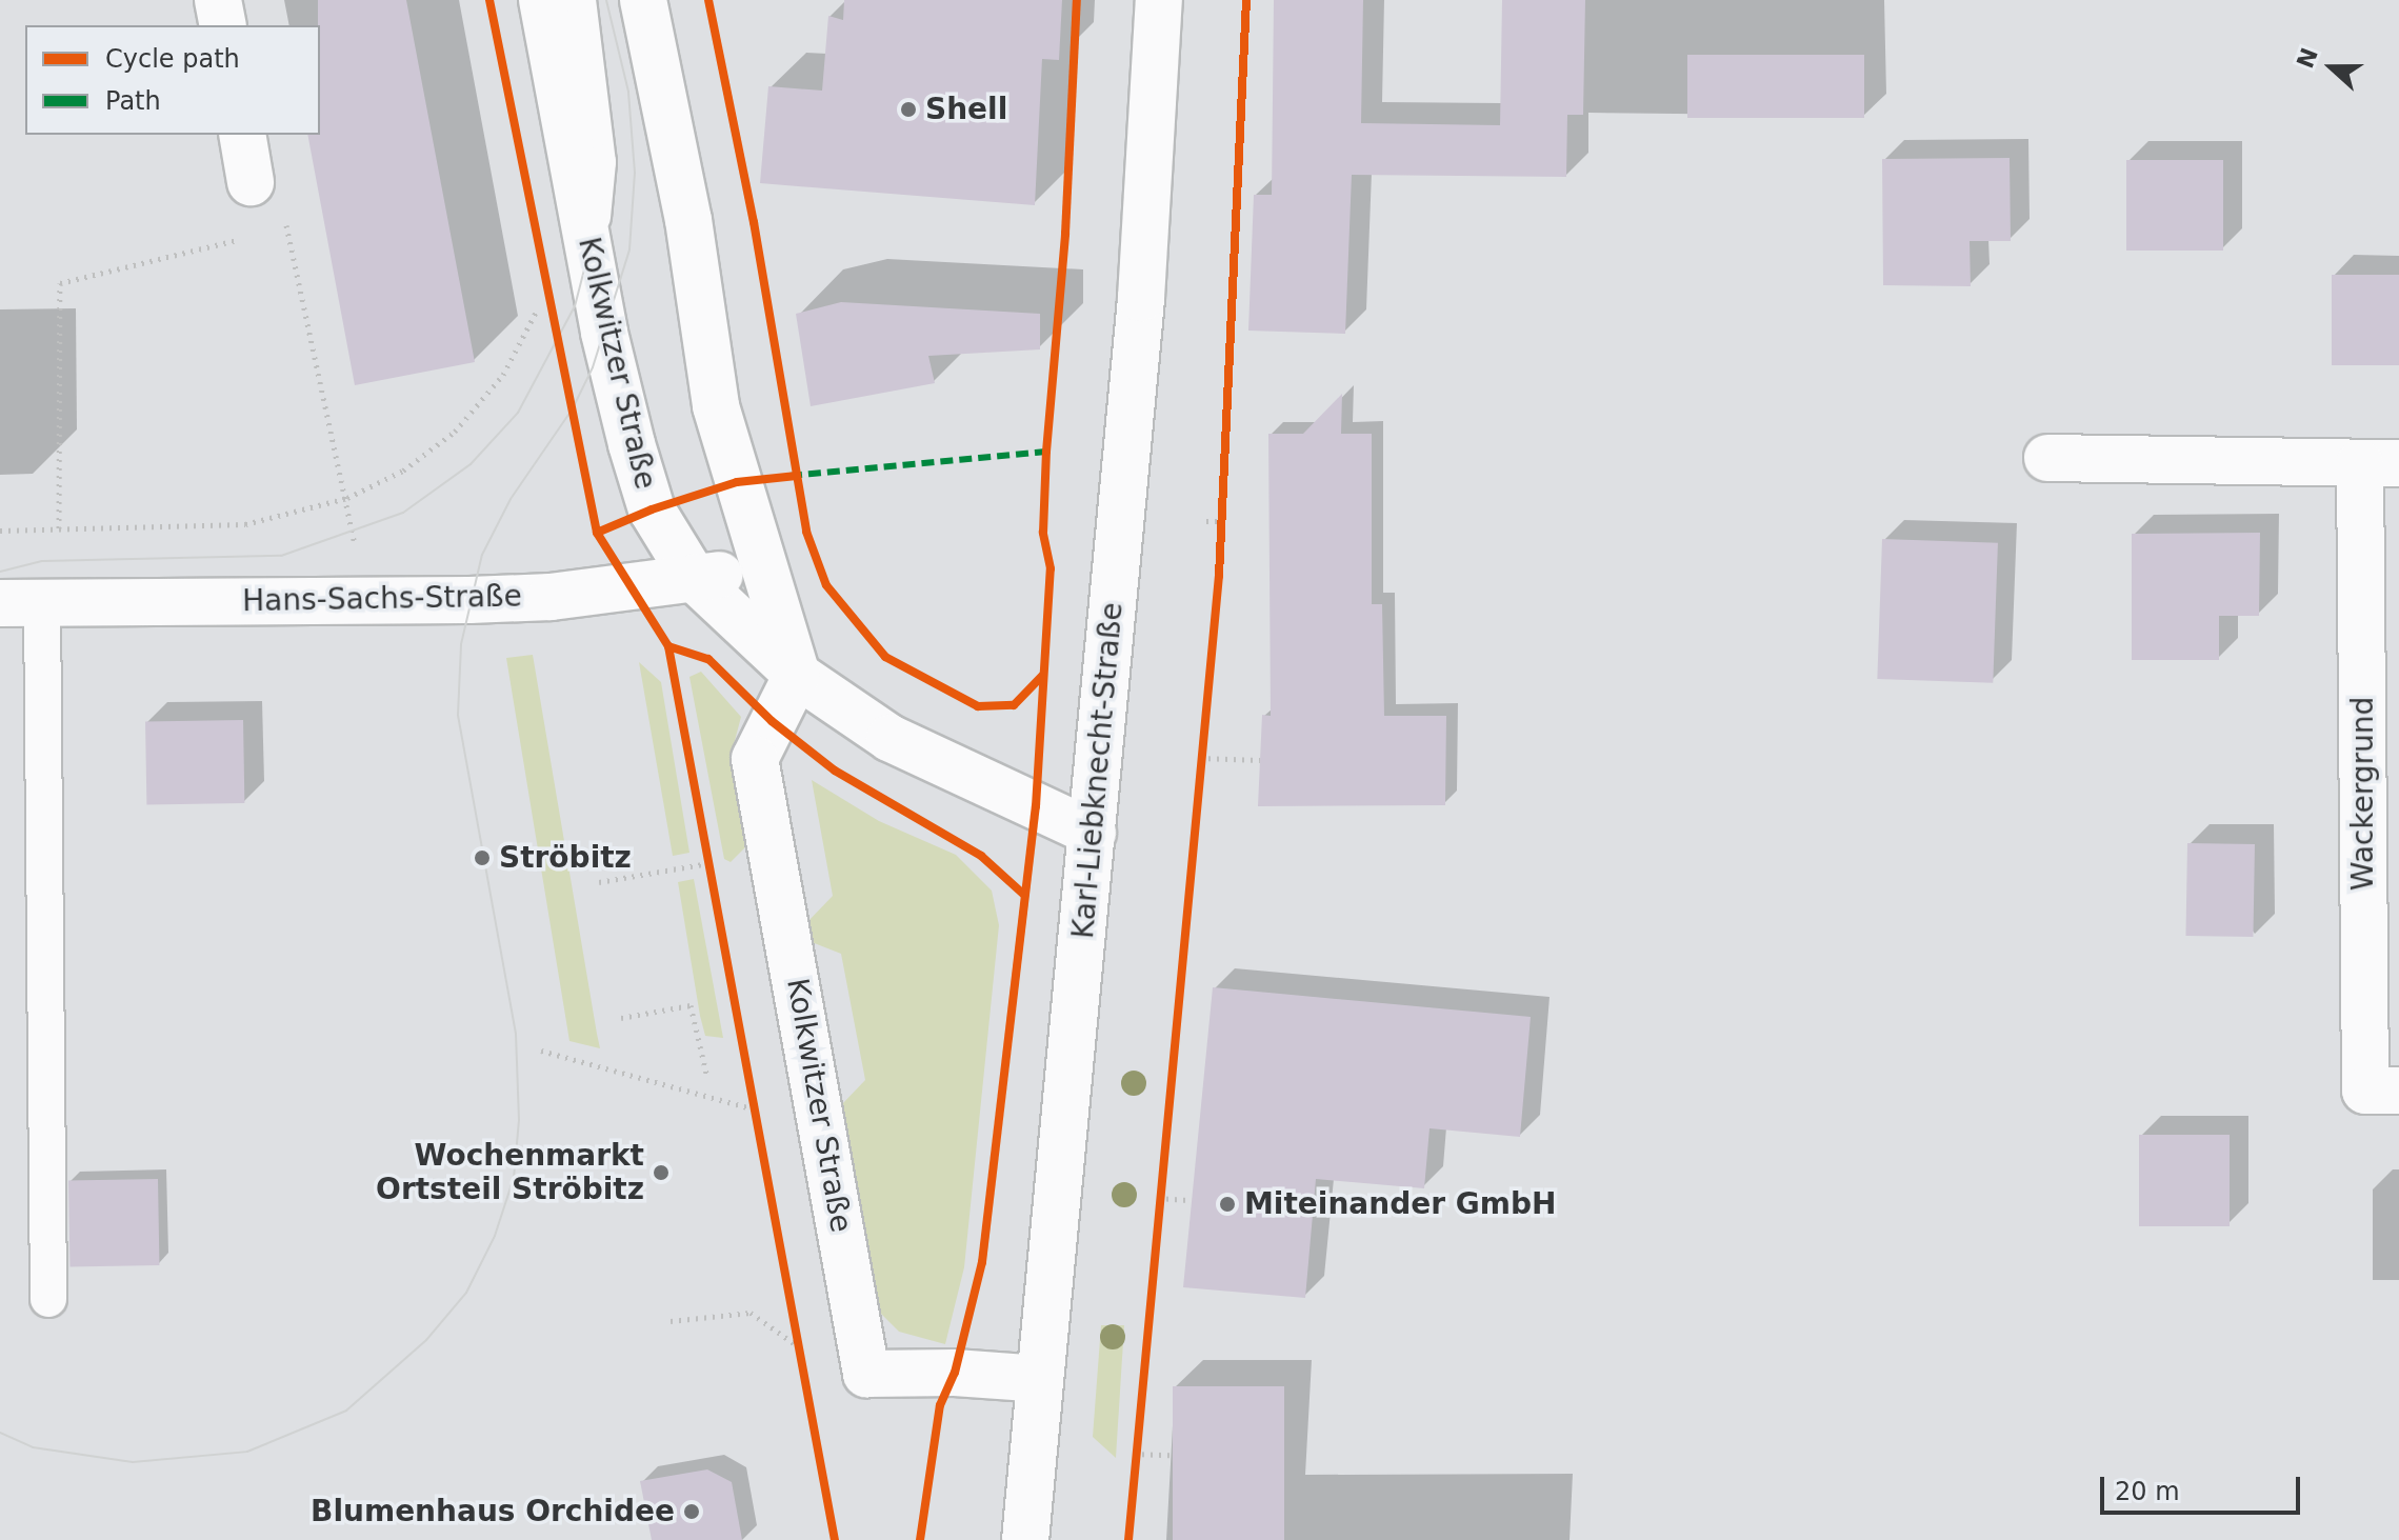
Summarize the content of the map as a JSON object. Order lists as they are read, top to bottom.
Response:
{
  "streets": {
    "street": [
      "Kolkwitzer Straße",
      "Hans-Sachs-Straße",
      "Karl-Liebknecht-Straße",
      "Wackergrund"
    ]
  },
  "crossings": [
    ["Kolkwitzer Straße", "Hans-Sachs-Straße"],
    ["Kolkwitzer Straße", "Karl-Liebknecht-Straße"]
  ],
  "places": [
    "Shell",
    "Ströbitz",
    "Wochenmarkt Ortsteil Ströbitz",
    "Miteinander GmbH",
    "Blumenhaus Orchidee"
  ],
  "legend": ["Cycle path", "Path"],
  "scale_bar": "20 m",
  "north": "left"
}
